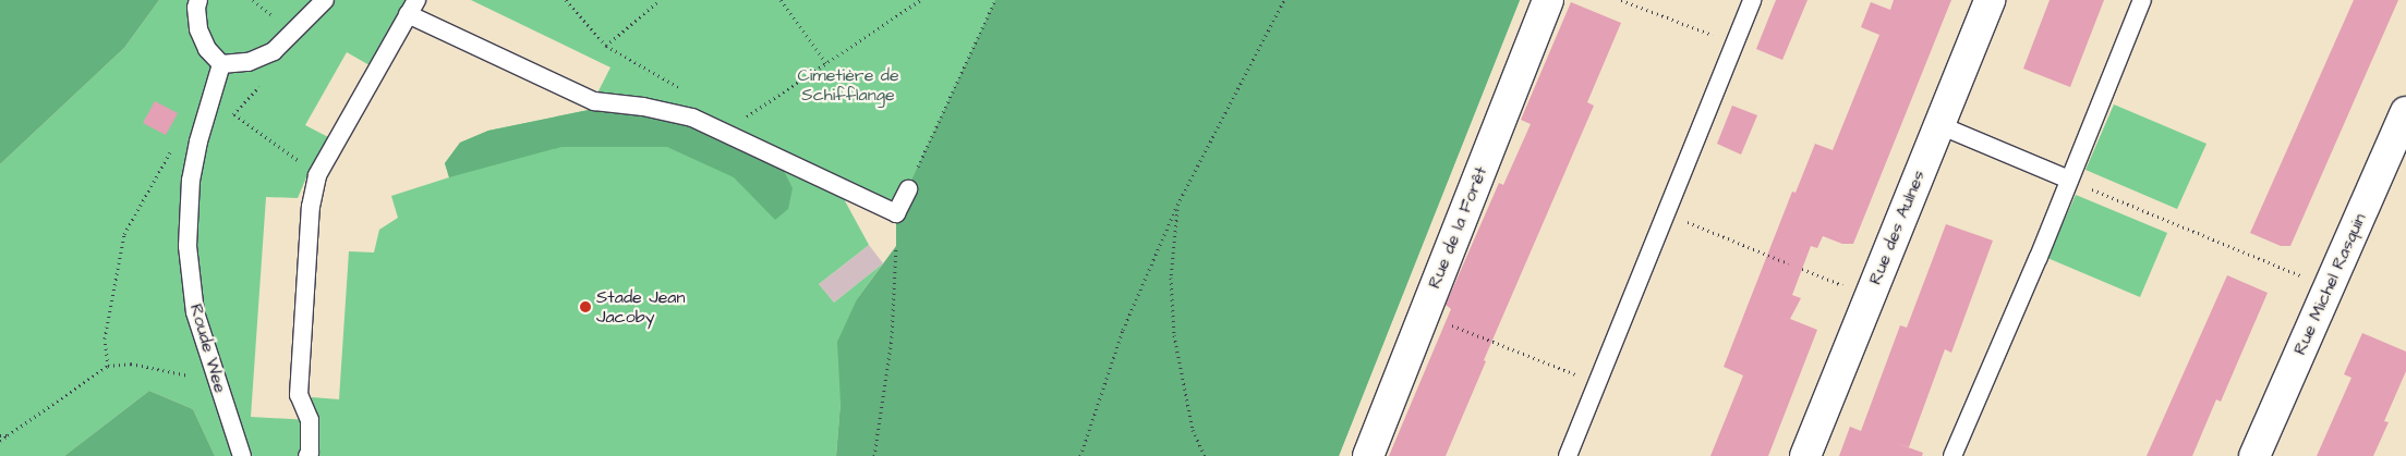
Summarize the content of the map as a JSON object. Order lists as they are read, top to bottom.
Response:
{
  "streets": {
    "street": ["Rue de la Forêt", "Rue des Aulnes", "Rue Michel Rasquin"],
    "lane": ["Roude Wee"]
  },
  "parks": ["Cimetière de Schifflange"],
  "places": ["Stade Jean Jacoby"]
}
